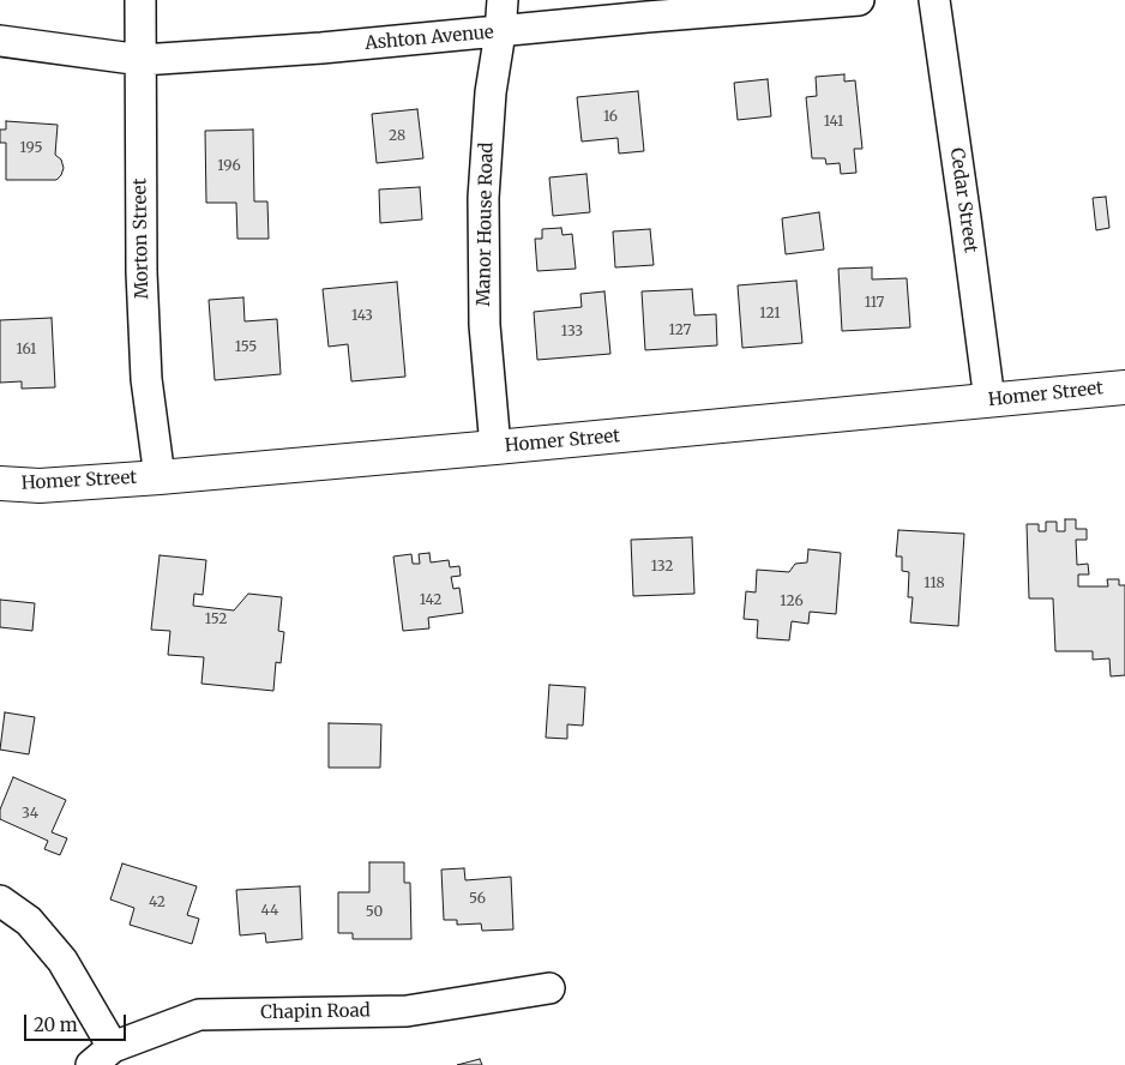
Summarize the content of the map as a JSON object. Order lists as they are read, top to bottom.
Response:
{
  "streets": {
    "street": [
      "Ashton Avenue",
      "Cedar Street",
      "Manor House Road",
      "Morton Street",
      "Homer Street",
      "Chapin Road"
    ]
  },
  "crossings": [
    ["Ashton Avenue", "Manor House Road"],
    ["Ashton Avenue", "Morton Street"],
    ["Cedar Street", "Homer Street"],
    ["Manor House Road", "Homer Street"],
    ["Morton Street", "Homer Street"]
  ],
  "house_numbers": [
    "16",
    "141",
    "28",
    "195",
    "196",
    "117",
    "121",
    "143",
    "127",
    "133",
    "155",
    "161",
    "132",
    "118",
    "142",
    "126",
    "152",
    "34",
    "56",
    "42",
    "44",
    "50"
  ],
  "scale_bar": "20 m"
}
